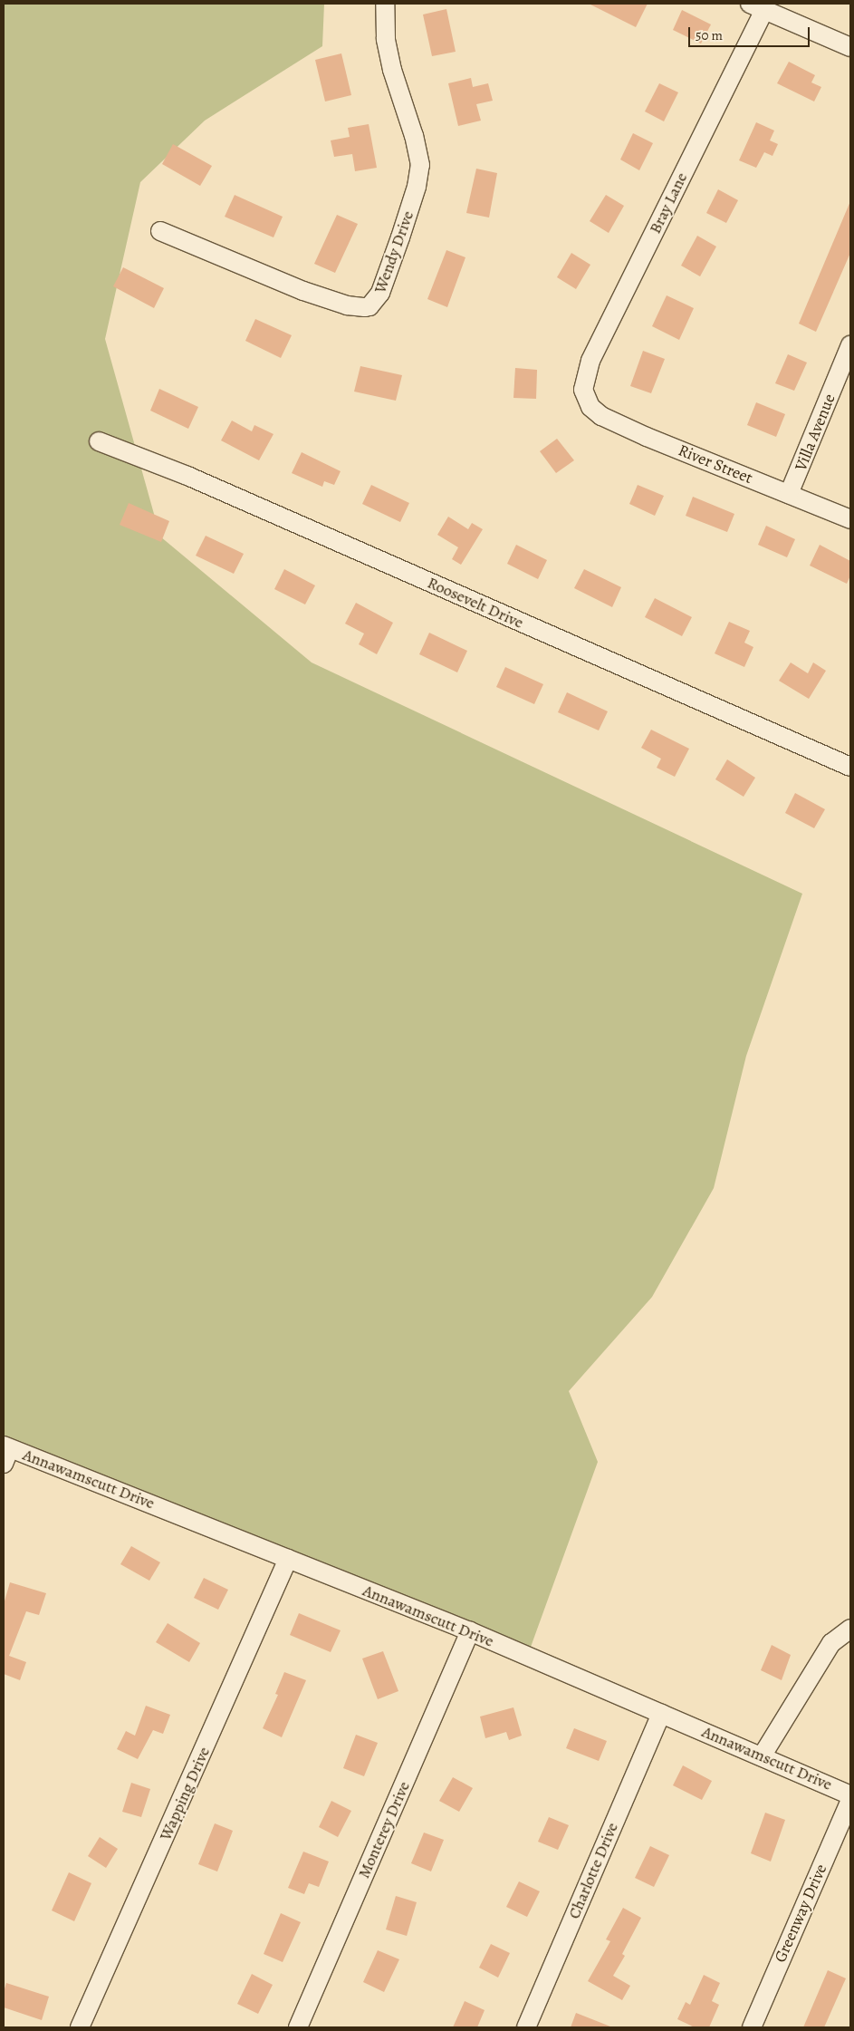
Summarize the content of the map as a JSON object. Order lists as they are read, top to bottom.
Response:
{
  "streets": {
    "street": [
      "Bray Lane",
      "Wendy Drive",
      "Villa Avenue",
      "River Street",
      "Roosevelt Drive",
      "Annawamscutt Drive",
      "Wapping Drive",
      "Monterey Drive",
      "Charlotte Drive",
      "Greenway Drive"
    ]
  },
  "crossings": [
    ["Bray Lane", "River Street"],
    ["Villa Avenue", "River Street"],
    ["Annawamscutt Drive", "Wapping Drive"],
    ["Annawamscutt Drive", "Monterey Drive"],
    ["Annawamscutt Drive", "Charlotte Drive"]
  ],
  "scale_bar": "50 m"
}
